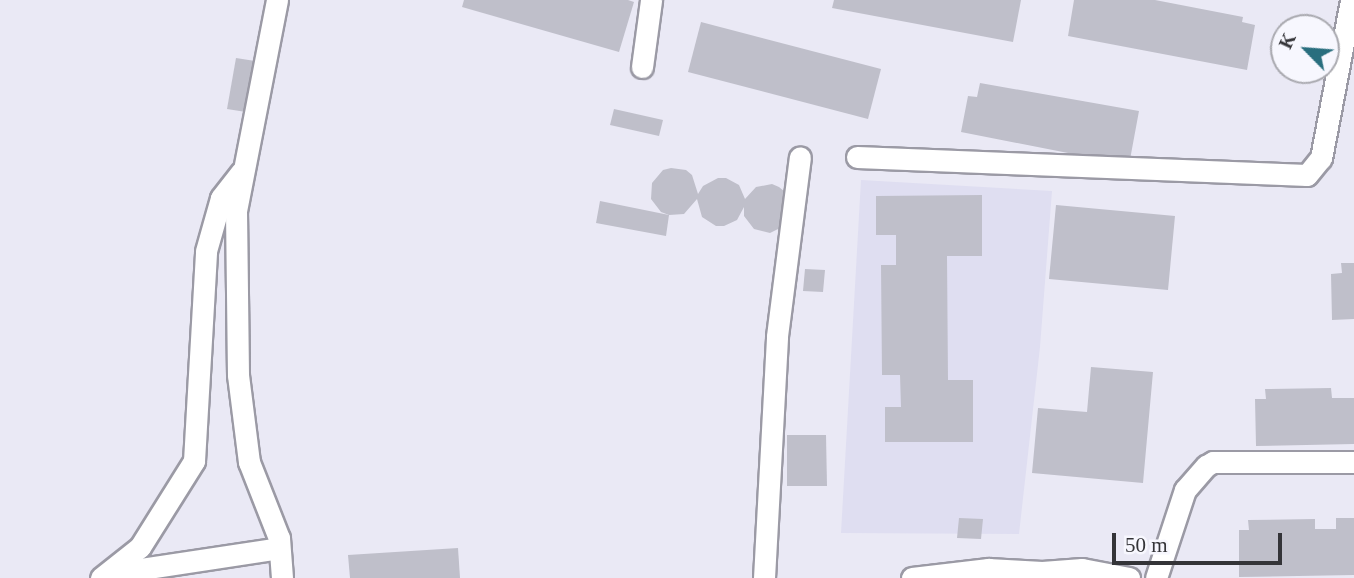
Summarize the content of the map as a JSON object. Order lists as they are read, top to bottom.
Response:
{
  "scale_bar": "50 m",
  "north": "top left"
}
